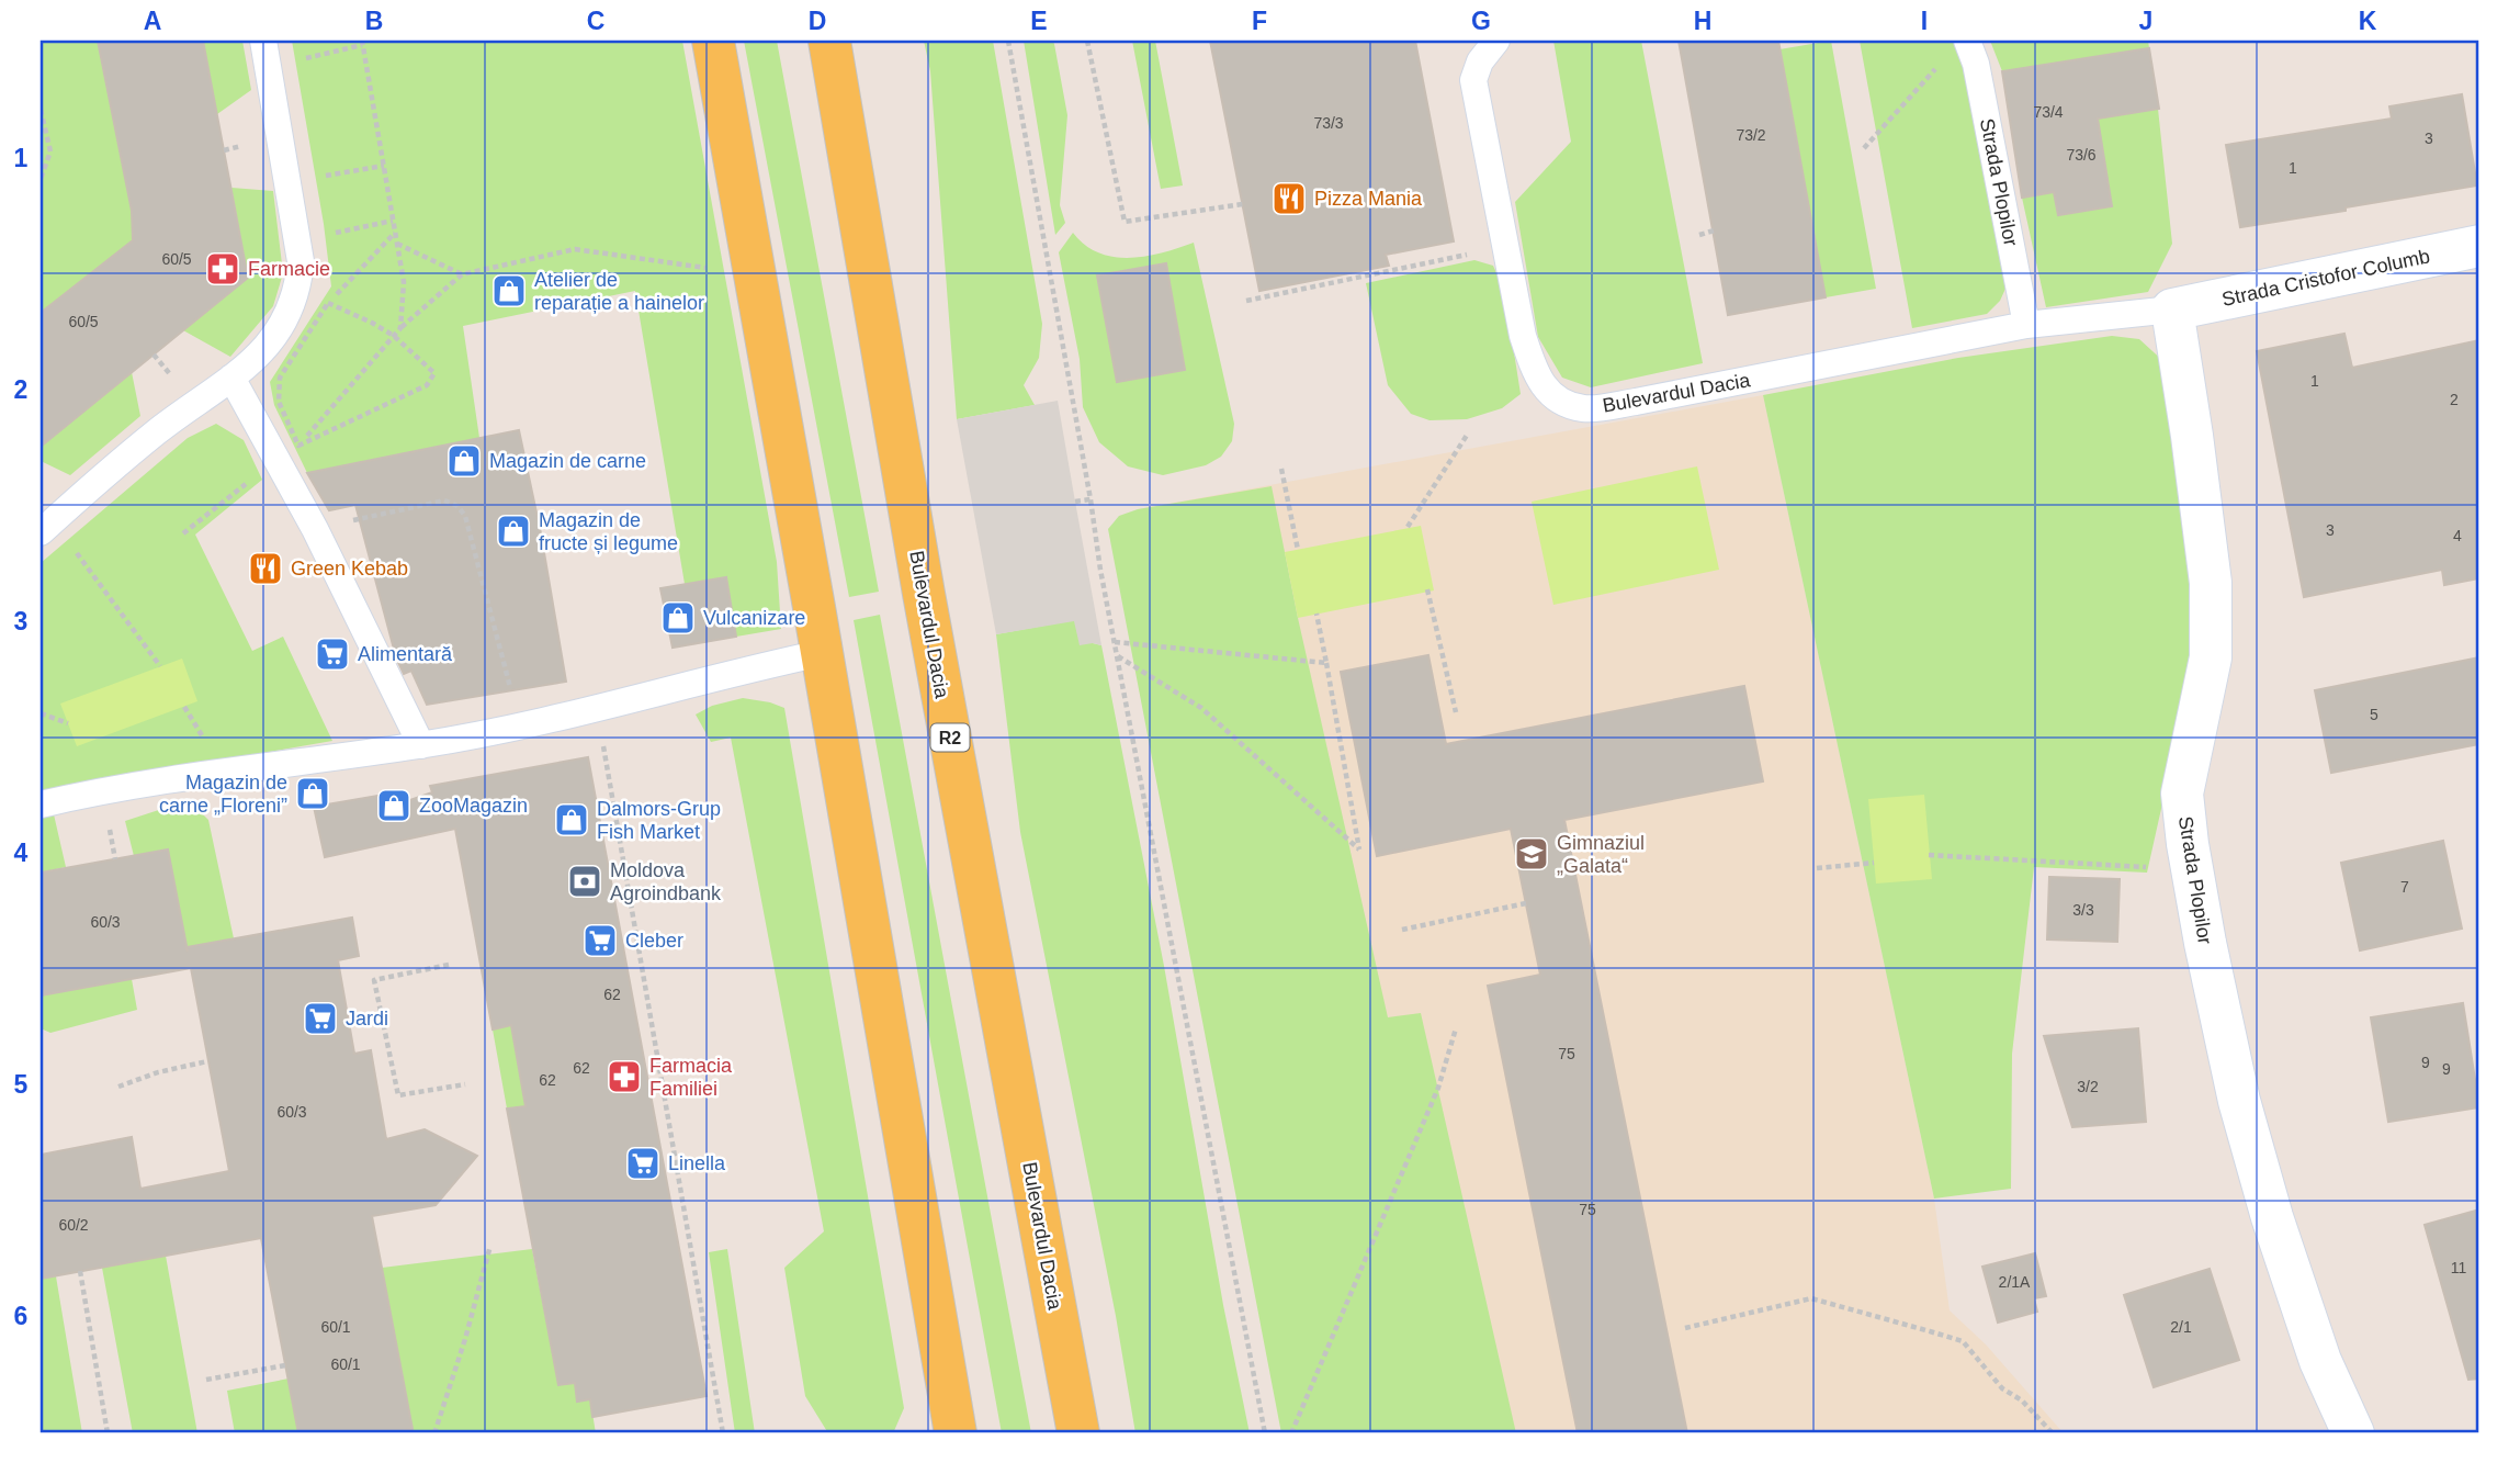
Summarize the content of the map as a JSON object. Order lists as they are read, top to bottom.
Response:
{
  "streets": {
    "main road": ["Bulevardul Dacia", "R2"],
    "street": ["Strada Plopilor", "Strada Cristofor Columb"]
  },
  "crossings": [
    ["Strada Plopilor", "Strada Cristofor Columb"],
    ["Strada Plopilor", "Bulevardul Dacia"],
    ["Strada Cristofor Columb", "Bulevardul Dacia"]
  ],
  "places": {
    "restaurant": ["Pizza Mania", "Green Kebab"],
    "pharmacy": ["Farmacie", "Farmacia Familiei"],
    "shop": [
      "Atelier de reparație a hainelor",
      "Magazin de carne",
      "Magazin de fructe și legume",
      "Vulcanizare",
      "Magazin de carne „Floreni”",
      "ZooMagazin",
      "Dalmors-Grup Fish Market"
    ],
    "supermarket": [
      "Alimentară",
      "Cleber",
      "Jardi",
      "Linella"
    ],
    "school or university": ["Gimnaziul „Galata“"],
    "bank": ["Moldova Agroindbank"]
  },
  "house_numbers": [
    "73/4",
    "73/3",
    "73/2",
    "3",
    "73/6",
    "1",
    "60/5",
    "60/5",
    "1",
    "2",
    "3",
    "4",
    "5",
    "7",
    "3/3",
    "60/3",
    "62",
    "75",
    "9",
    "62",
    "9",
    "62",
    "3/2",
    "60/3",
    "75",
    "60/2",
    "11",
    "2/1A",
    "60/1",
    "2/1",
    "60/1"
  ],
  "grid": {
    "columns": [
      "A",
      "B",
      "C",
      "D",
      "E",
      "F",
      "G",
      "H",
      "I",
      "J",
      "K"
    ],
    "rows": [
      "1",
      "2",
      "3",
      "4",
      "5",
      "6"
    ]
  }
}
